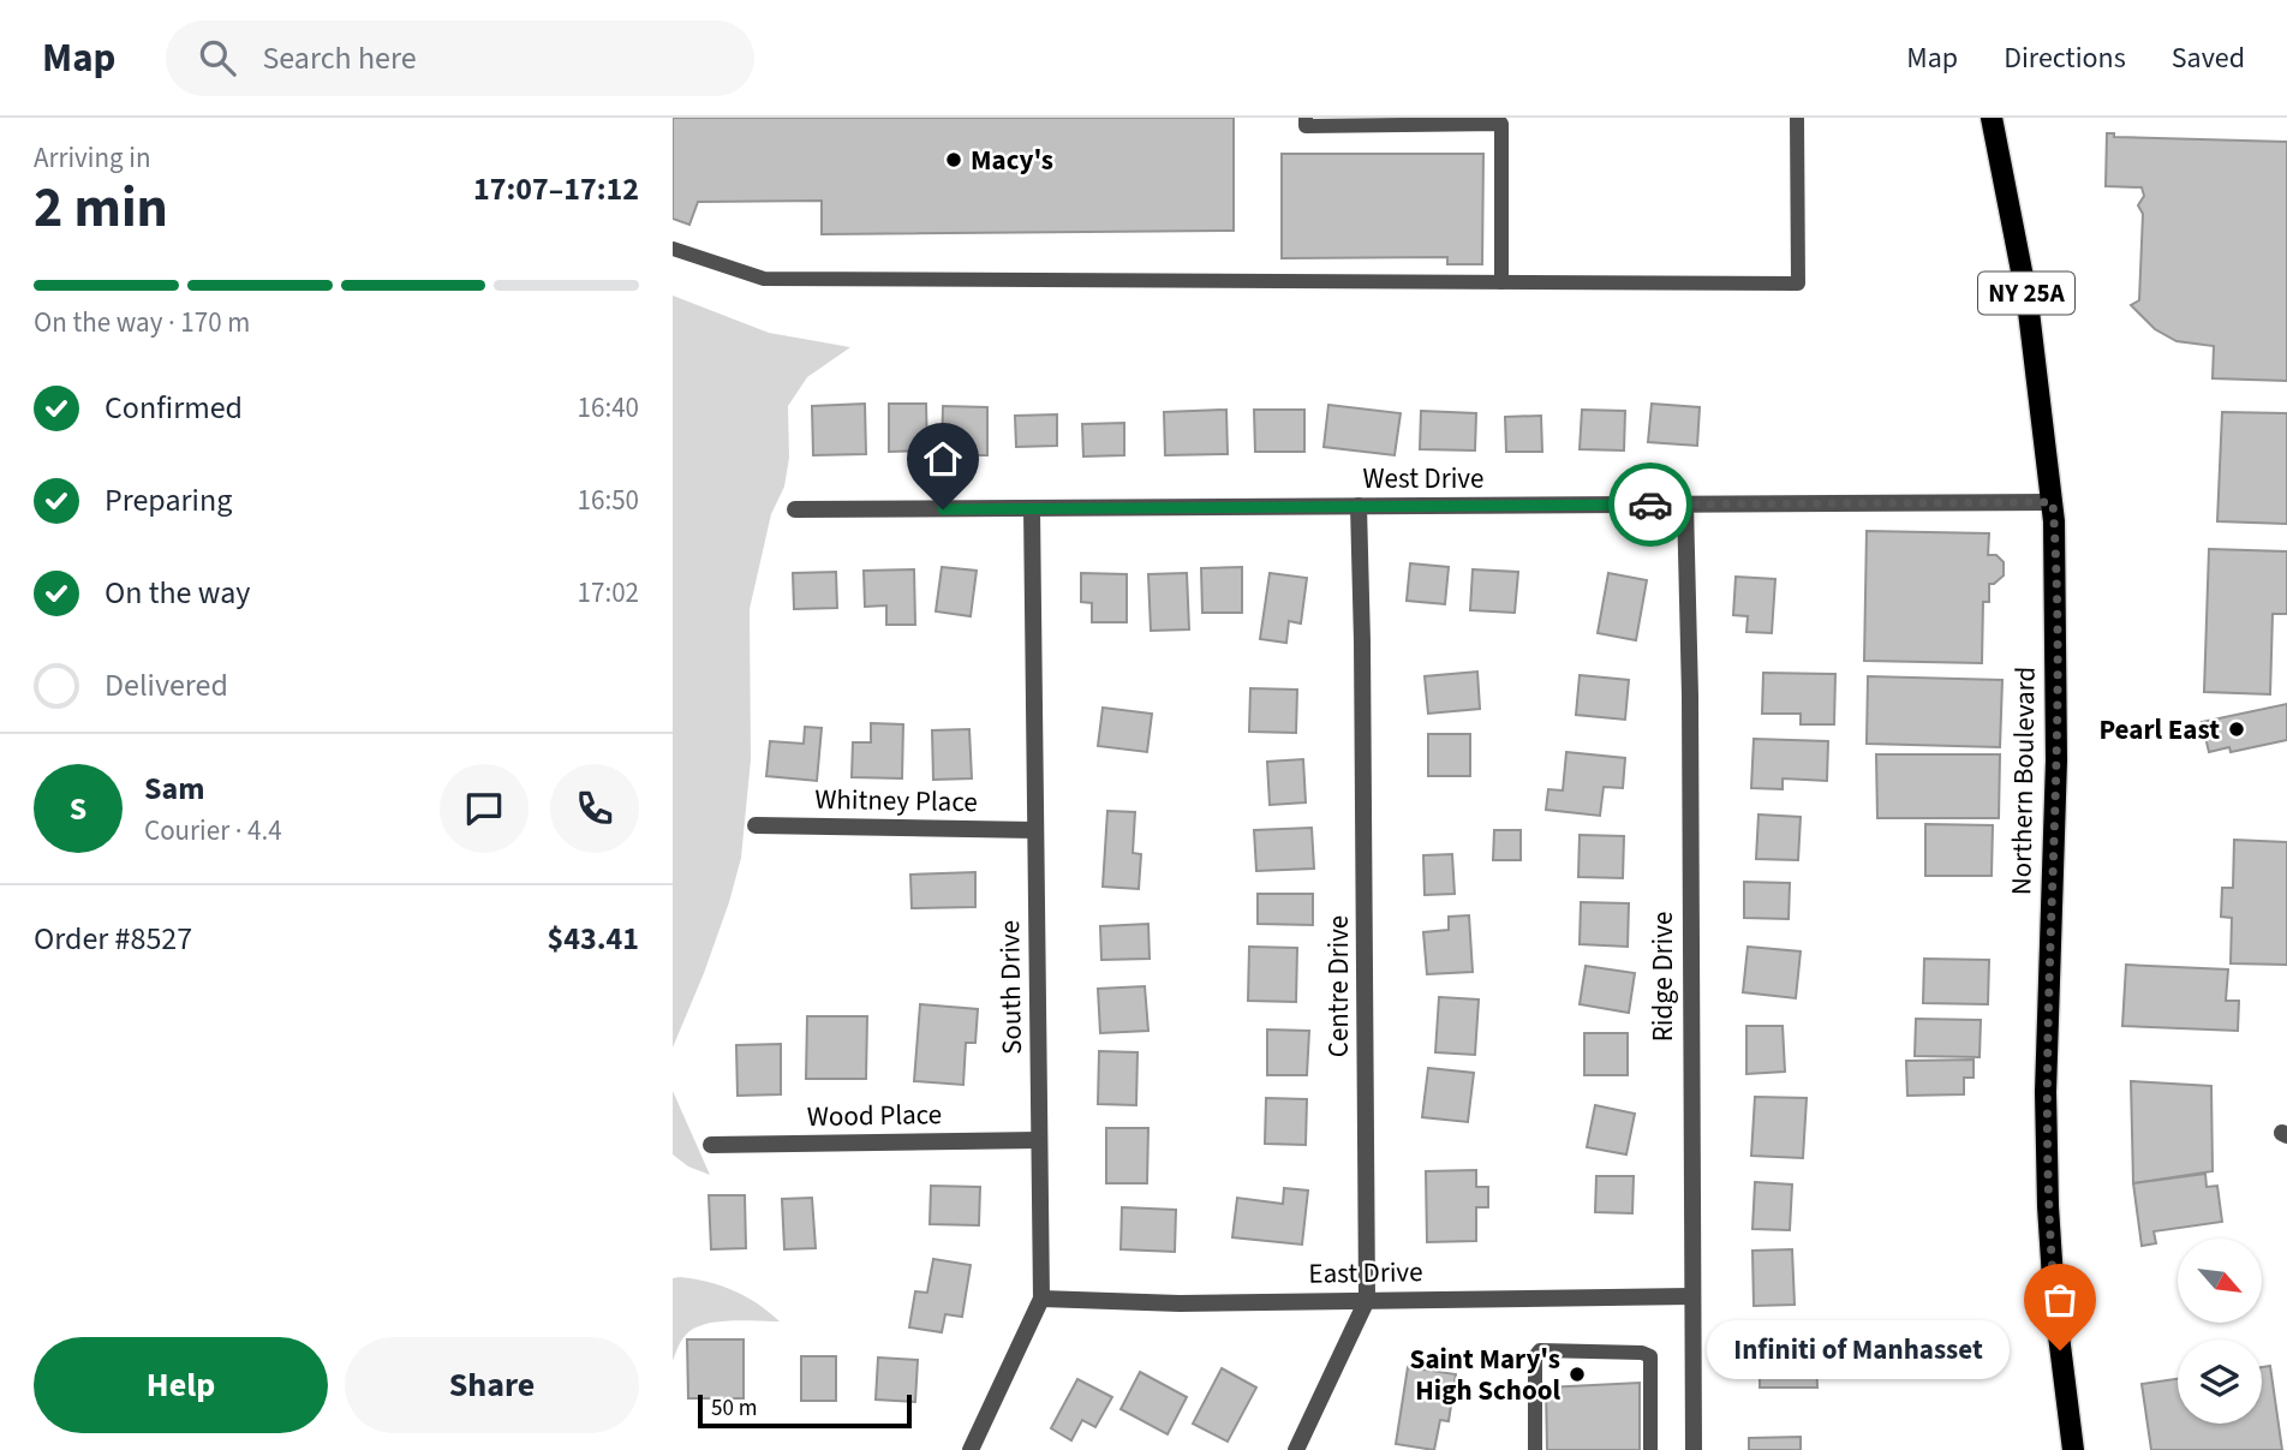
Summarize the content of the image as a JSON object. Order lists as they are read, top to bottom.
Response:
{
  "streets": {
    "main road": ["NY 25A", "Northern Boulevard"],
    "street": [
      "West Drive",
      "Whitney Place",
      "Ridge Drive",
      "Centre Drive",
      "South Drive",
      "Wood Place",
      "East Drive"
    ]
  },
  "crossings": [
    ["West Drive", "Northern Boulevard"],
    ["West Drive", "Ridge Drive"],
    ["West Drive", "Centre Drive"],
    ["West Drive", "South Drive"],
    ["Whitney Place", "South Drive"],
    ["Ridge Drive", "East Drive"],
    ["Centre Drive", "East Drive"],
    ["South Drive", "Wood Place"],
    ["South Drive", "East Drive"]
  ],
  "places": [
    "Macy's",
    "Pearl East",
    "Infiniti of Manhasset",
    "Saint Mary's High School"
  ],
  "scale_bar": "50 m",
  "north": "bottom right",
  "page": {
    "header": "Map",
    "search": "Search here",
    "nav": ["Map", "Directions", "Saved"],
    "heading": ["2 min", "Arriving in", "17:07–17:12"],
    "panel": [
      "Sam",
      "Courier · 4.4",
      "Order #8527",
      "$43.41"
    ],
    "bar": "On the way · 170 m",
    "list": [
      ["Confirmed", "16:40"],
      ["Preparing", "16:50"],
      ["On the way", "17:02"],
      "Delivered"
    ],
    "round": "S",
    "buttons": ["Help", "Share"],
    "bubble": "Infiniti of Manhasset",
    "scale": "50 m"
  }
}
